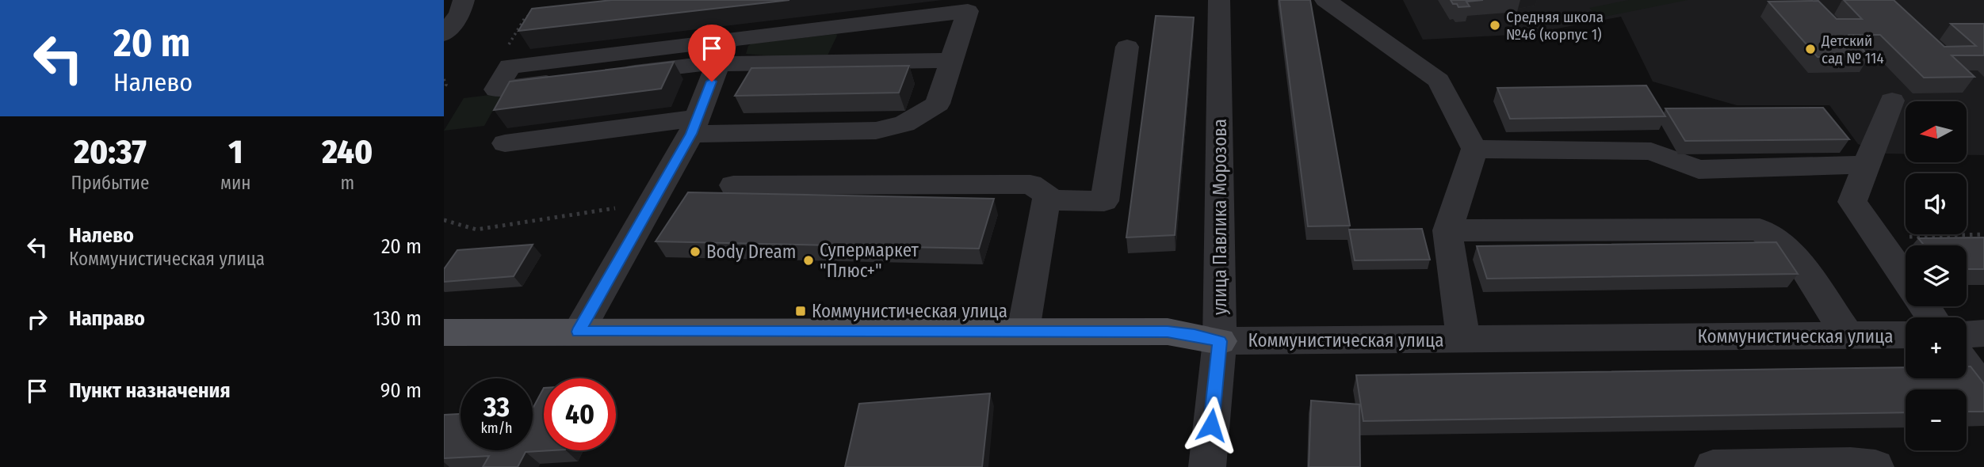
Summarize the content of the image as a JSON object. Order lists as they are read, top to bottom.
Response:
{
  "streets": {
    "main road": ["Коммунистическая улица"],
    "street": ["улица Павлика Морозова"]
  },
  "crossings": [
    ["улица Павлика Морозова", "Коммунистическая улица"]
  ],
  "places": {
    "other": [
      "Средняя школа №46 (корпус 1)",
      "Детский сад № 114",
      "Body Dream",
      "Супермаркет \"Плюс+\""
    ],
    "transit": ["Коммунистическая улица"]
  },
  "north": "left",
  "page": {
    "turn": ["20 m", "Налево"],
    "map_buttons": ["+", "−"],
    "eta": [
      "20:37",
      "Прибытие",
      "1",
      "мин",
      "240",
      "m"
    ],
    "list": [
      {
        "name": "Налево",
        "note": "Коммунистическая улица",
        "value": "20 m"
      },
      {
        "name": "Направо",
        "value": "130 m"
      },
      {
        "name": "Пункт назначения",
        "value": "90 m"
      }
    ],
    "speed": "33 km/h",
    "limit": "40"
  }
}
